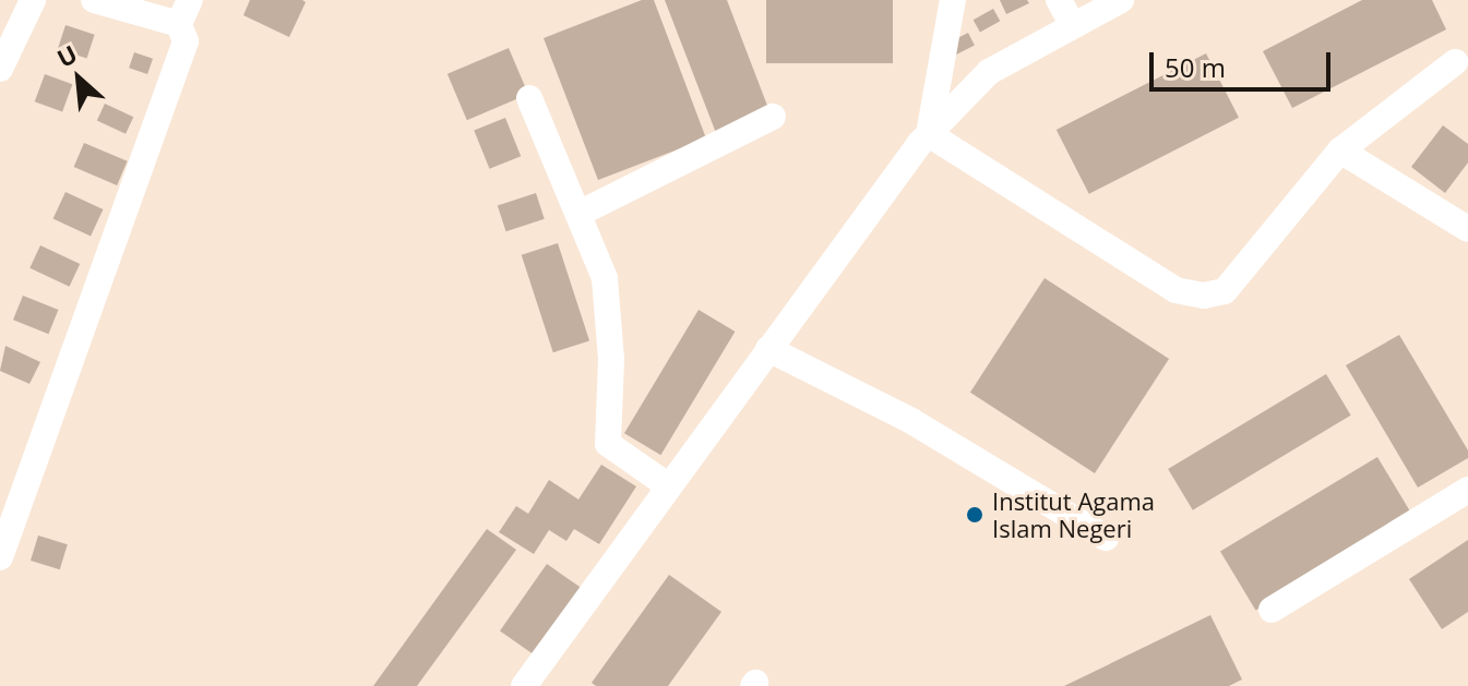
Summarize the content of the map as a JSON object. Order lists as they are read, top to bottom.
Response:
{
  "places": ["Institut Agama Islam Negeri"],
  "scale_bar": "50 m",
  "north": "top left"
}
